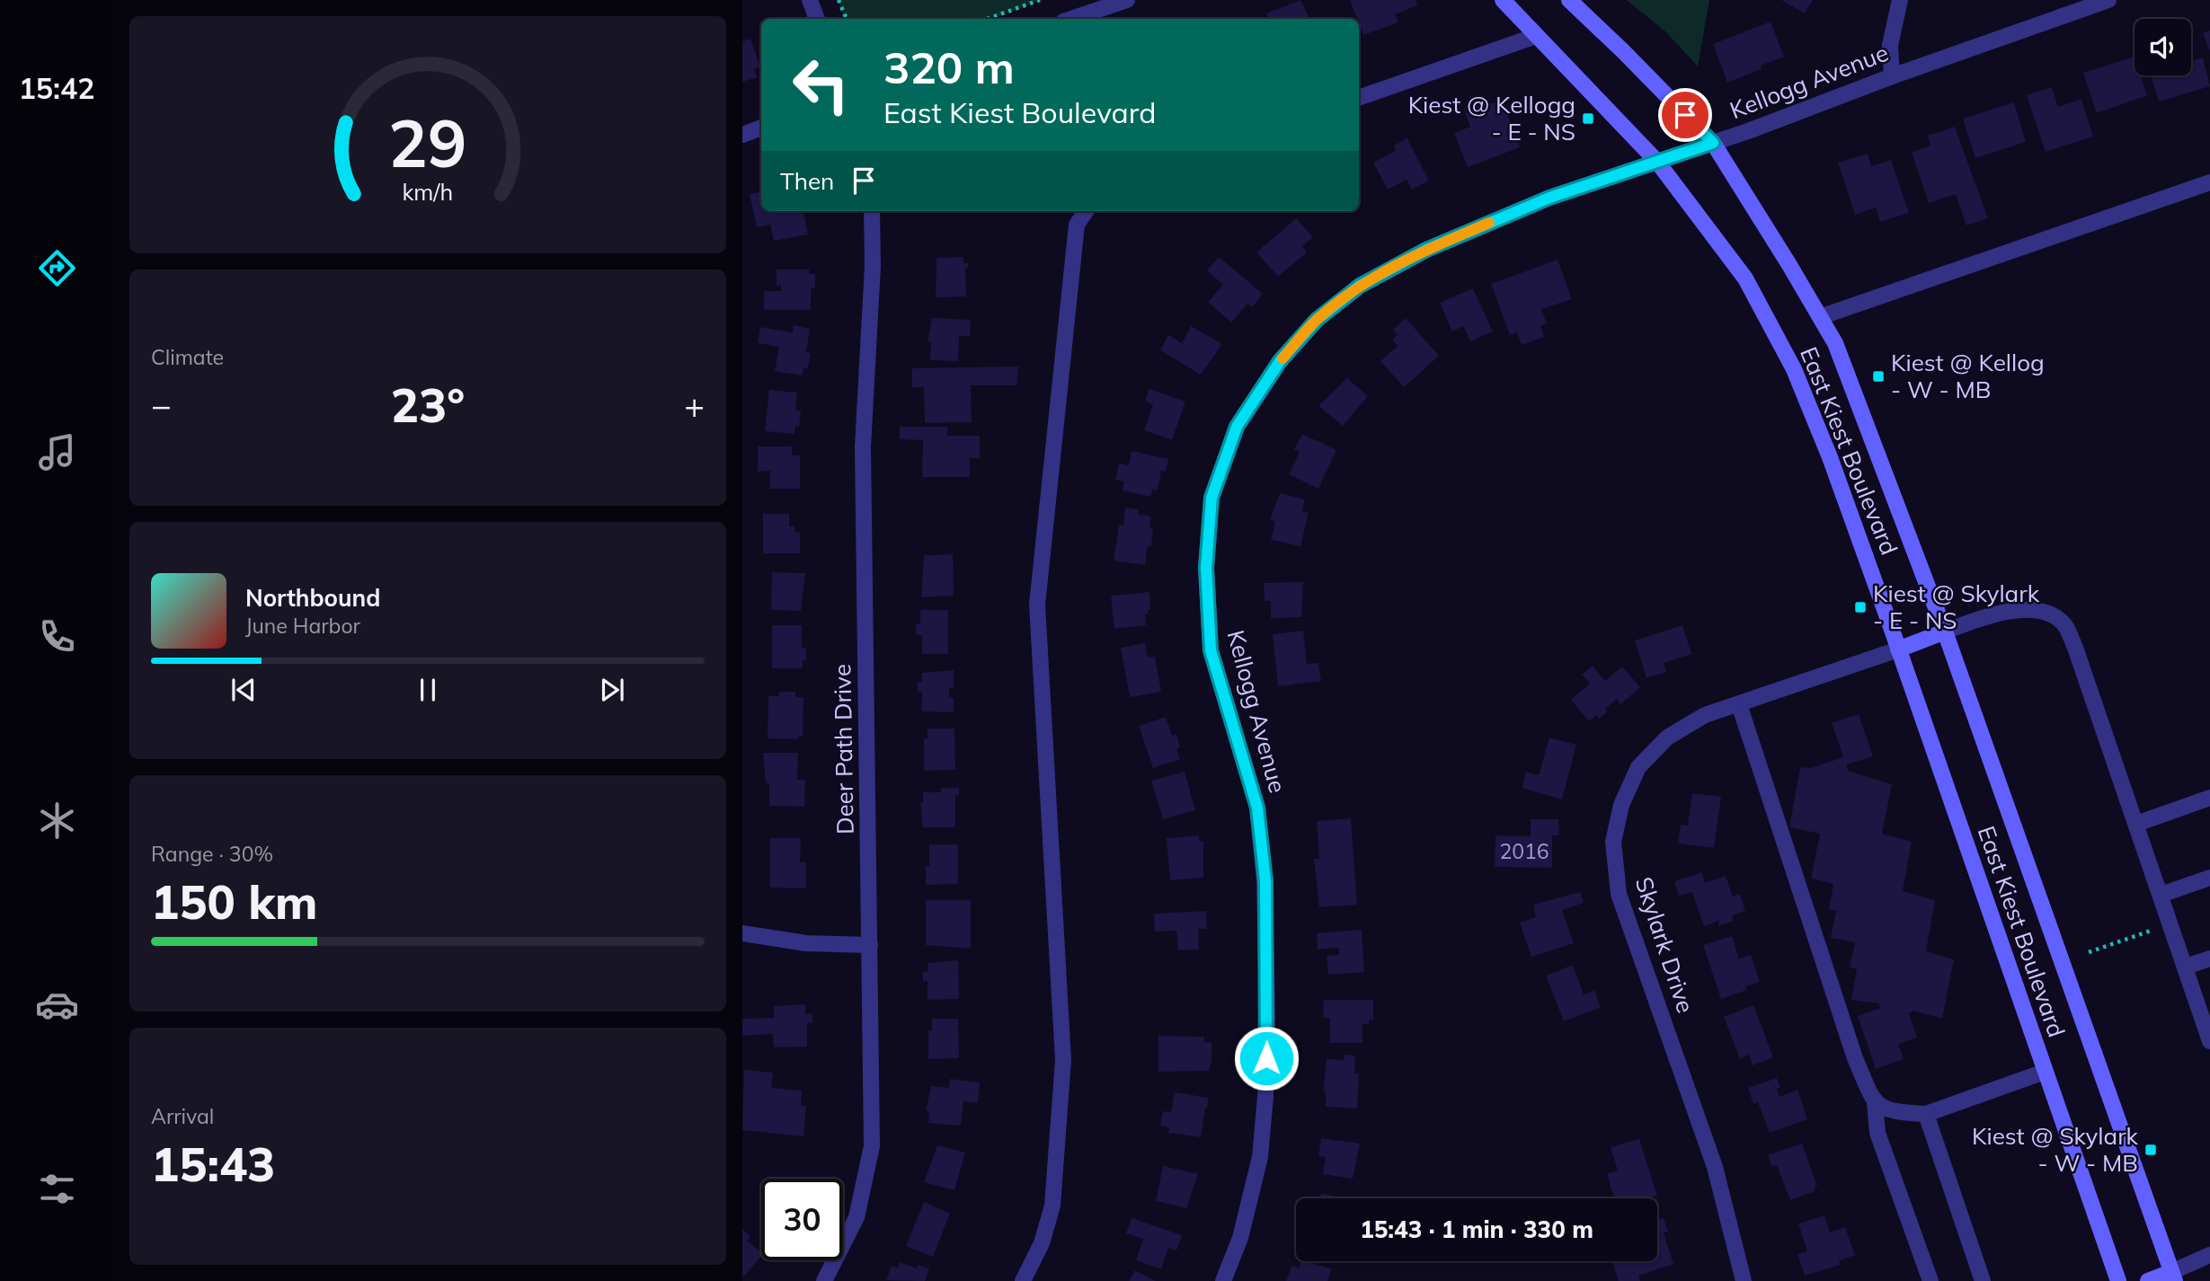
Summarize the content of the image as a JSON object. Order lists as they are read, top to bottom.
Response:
{
  "streets": {
    "main road": ["East Kiest Boulevard", "Skylark Drive"],
    "street": ["Kellogg Avenue", "Deer Path Drive"]
  },
  "crossings": [
    ["Kellogg Avenue", "East Kiest Boulevard"],
    ["East Kiest Boulevard", "Skylark Drive"]
  ],
  "places": {
    "transit": [
      "Kiest @ Kellogg - E - NS",
      "Kiest @ Kellog - W - MB",
      "Kiest @ Skylark - E - NS",
      "Kiest @ Skylark - W - MB"
    ]
  },
  "house_numbers": ["2016"],
  "page": {
    "tabs": "15:42",
    "turn": ["320 m", "East Kiest Boulevard"],
    "then": "Then",
    "tile": [
      "Climate",
      ["Range · 30%", "150 km"],
      ["Arrival", "15:43"]
    ],
    "heat": ["−", "23°", "+"],
    "song": ["Northbound", "June Harbor"],
    "limit": "30",
    "trip": "15:43 · 1 min · 330 m",
    "gauge": ["29", "km/h"]
  }
}
